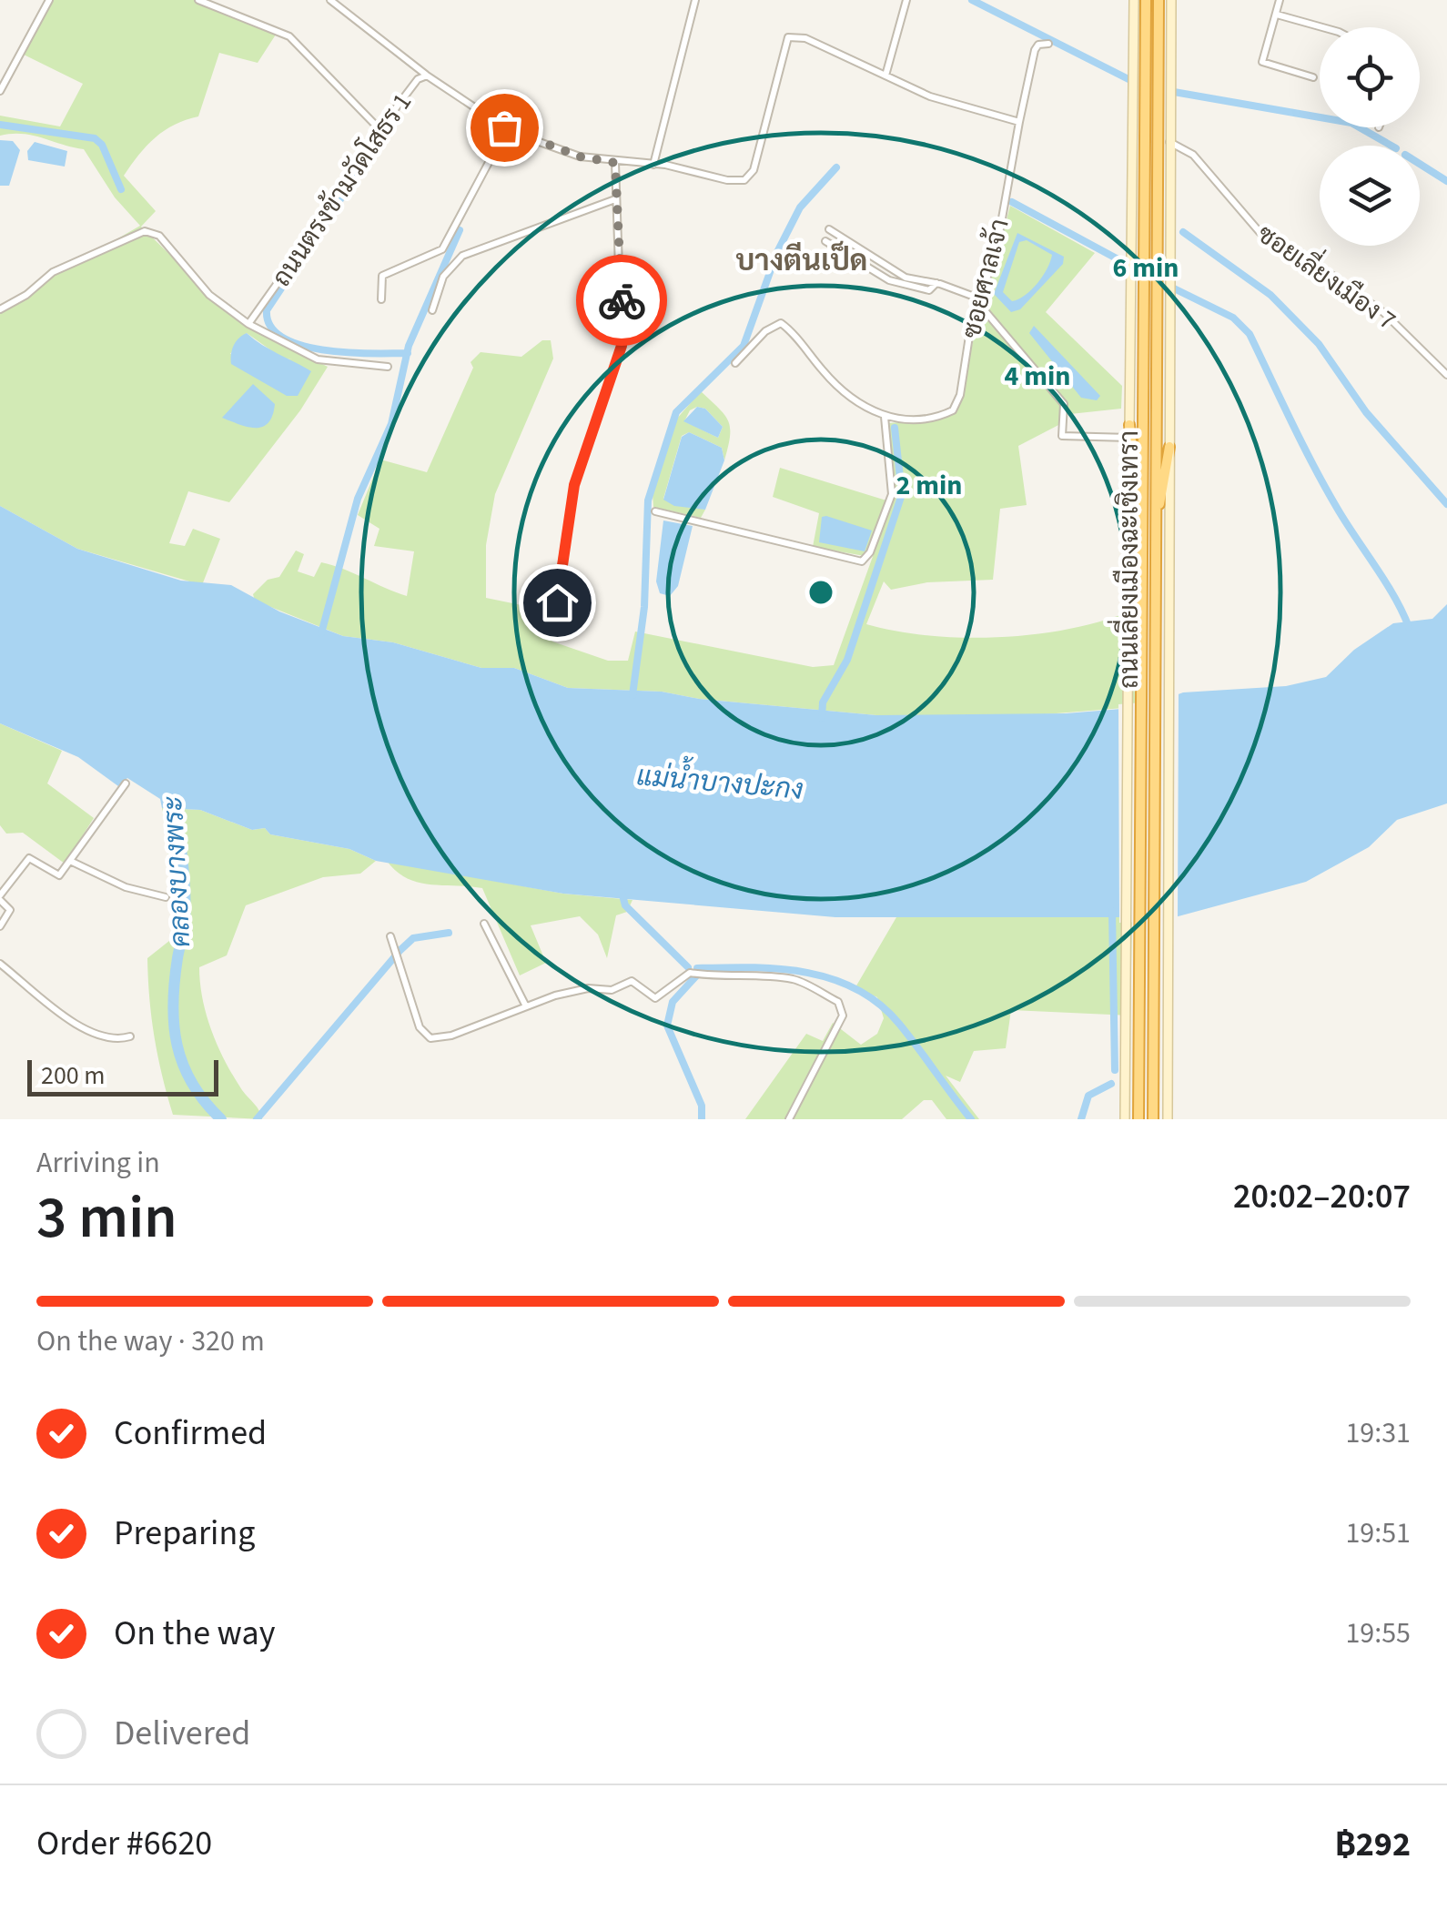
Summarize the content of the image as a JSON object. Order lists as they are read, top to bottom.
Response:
{
  "streets": {
    "highway": ["ถนนเลี่ยงเมืองฉะเชิงเทรา"],
    "street": ["ถนนตรงข้ามวัดโสธร 1", "ซอยเลี่ยงเมือง 7", "ซอยศาลเจ้า"]
  },
  "crossings": [
    ["ซอยเลี่ยงเมือง 7", "ถนนเลี่ยงเมืองฉะเชิงเทรา"]
  ],
  "districts": ["บางตีนเป็ด"],
  "water": ["แม่น้ำบางปะกง", "คลองบางพระ"],
  "scale_bar": "200 m",
  "page": {
    "scale": "200 m",
    "heading": ["3 min", "Arriving in", "20:02–20:07"],
    "panel": ["Order #6620", "฿292"],
    "bar": "On the way · 320 m",
    "list": [
      ["Confirmed", "19:31"],
      ["Preparing", "19:51"],
      ["On the way", "19:55"],
      "Delivered"
    ]
  },
  "rings": ["6 min", "4 min", "2 min"]
}
